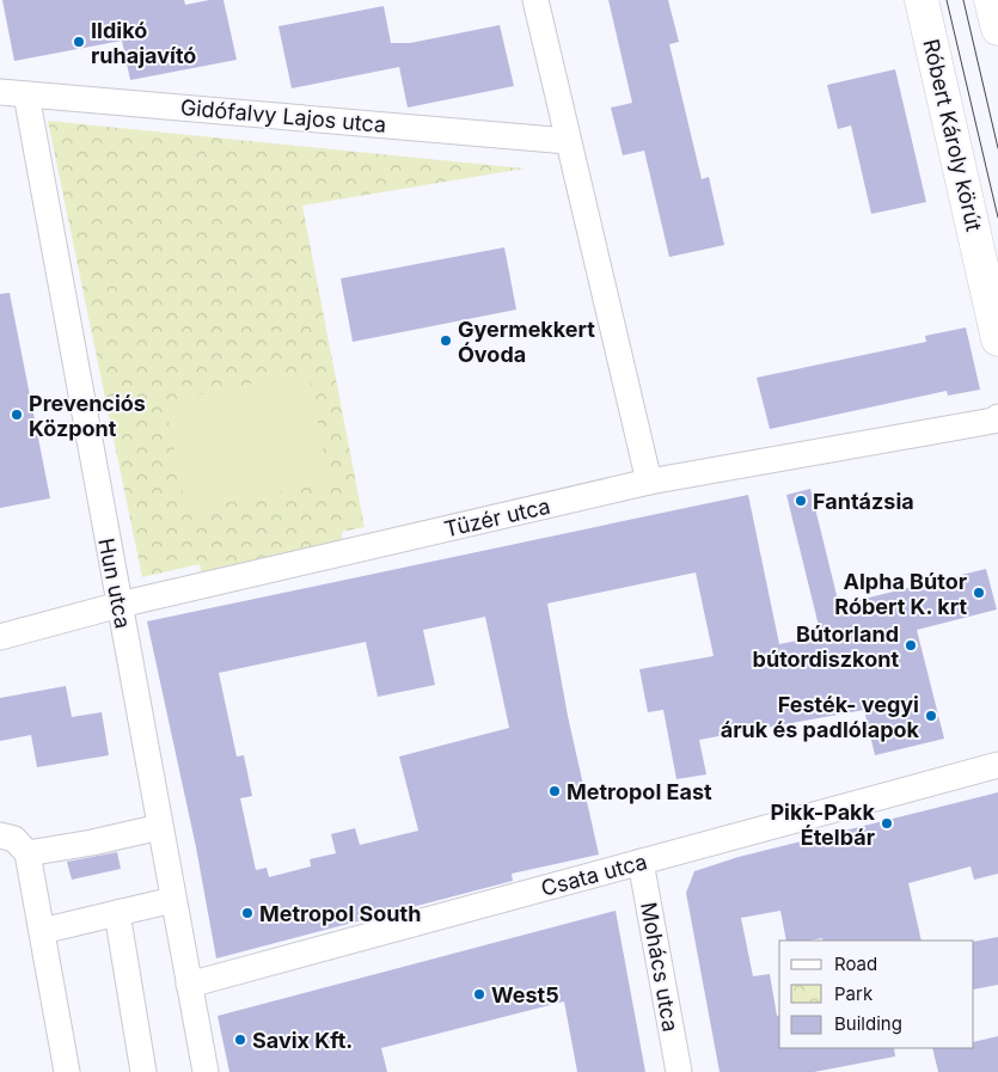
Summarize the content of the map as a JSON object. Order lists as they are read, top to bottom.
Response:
{
  "streets": {
    "main road": ["Róbert Károly körút"],
    "street": [
      "Gidófalvy Lajos utca",
      "Tüzér utca",
      "Hun utca",
      "Csata utca",
      "Mohács utca"
    ]
  },
  "crossings": [
    ["Gidófalvy Lajos utca", "Hun utca"],
    ["Tüzér utca", "Hun utca"],
    ["Hun utca", "Csata utca"],
    ["Csata utca", "Mohács utca"]
  ],
  "places": [
    "Ildikó ruhajavító",
    "Gyermekkert Óvoda",
    "Prevenciós Központ",
    "Fantázsia",
    "Alpha Bútor Róbert K. krt",
    "Bútorland bútordiszkont",
    "Festék- vegyi áruk és padlólapok",
    "Metropol East",
    "Pikk-Pakk Ételbár",
    "Metropol South",
    "West5",
    "Savix Kft."
  ],
  "legend": ["Road", "Park", "Building"]
}
